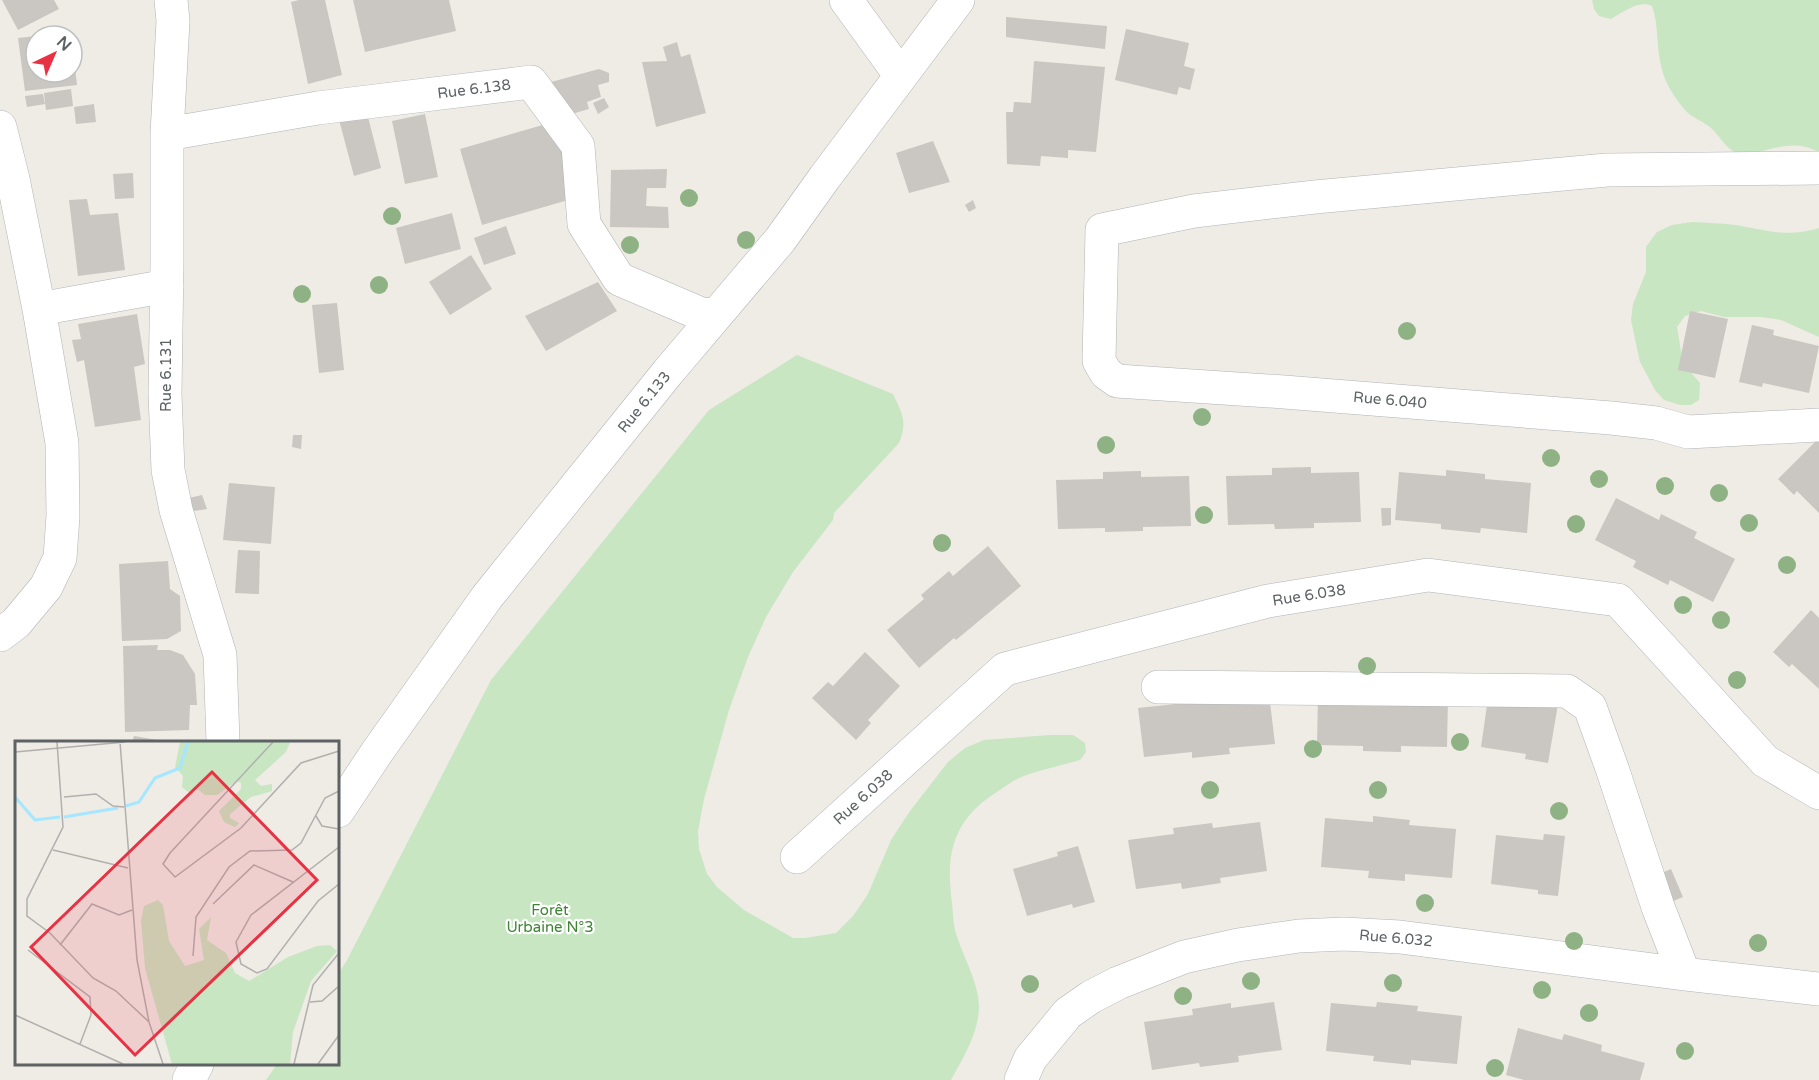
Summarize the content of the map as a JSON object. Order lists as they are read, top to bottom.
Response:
{
  "streets": {
    "street": [
      "Rue 6.138",
      "Rue 6.131",
      "Rue 6.040",
      "Rue 6.133",
      "Rue 6.038",
      "Rue 6.032"
    ]
  },
  "crossings": [
    ["Rue 6.138", "Rue 6.131"],
    ["Rue 6.138", "Rue 6.133"]
  ],
  "parks": ["Forêt Urbaine N°3"],
  "north": "top right"
}
